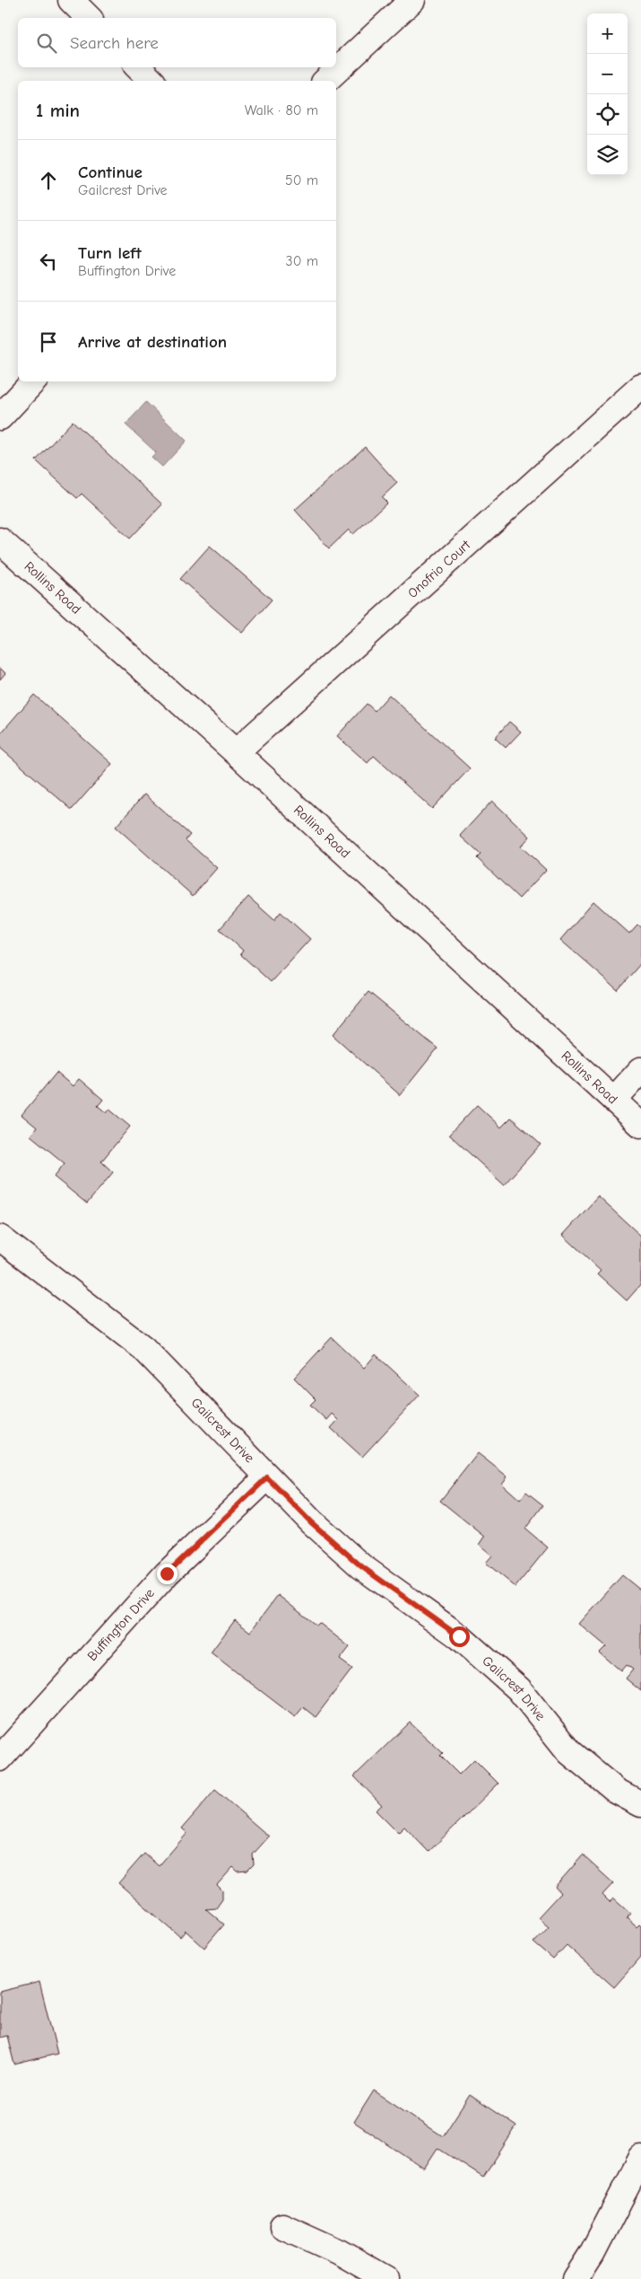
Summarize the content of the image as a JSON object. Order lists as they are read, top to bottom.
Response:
{
  "streets": {
    "street": [
      "Onofrio Court",
      "Rollins Road",
      "Gailcrest Drive",
      "Buffington Drive"
    ]
  },
  "crossings": [
    ["Onofrio Court", "Rollins Road"],
    ["Gailcrest Drive", "Buffington Drive"]
  ],
  "page": {
    "map_buttons": ["+", "−"],
    "search": "Search here",
    "heading": ["1 min", "Walk · 80 m"],
    "list": [
      ["Continue", "Gailcrest Drive", "50 m"],
      ["Turn left", "Buffington Drive", "30 m"],
      "Arrive at destination"
    ]
  }
}
